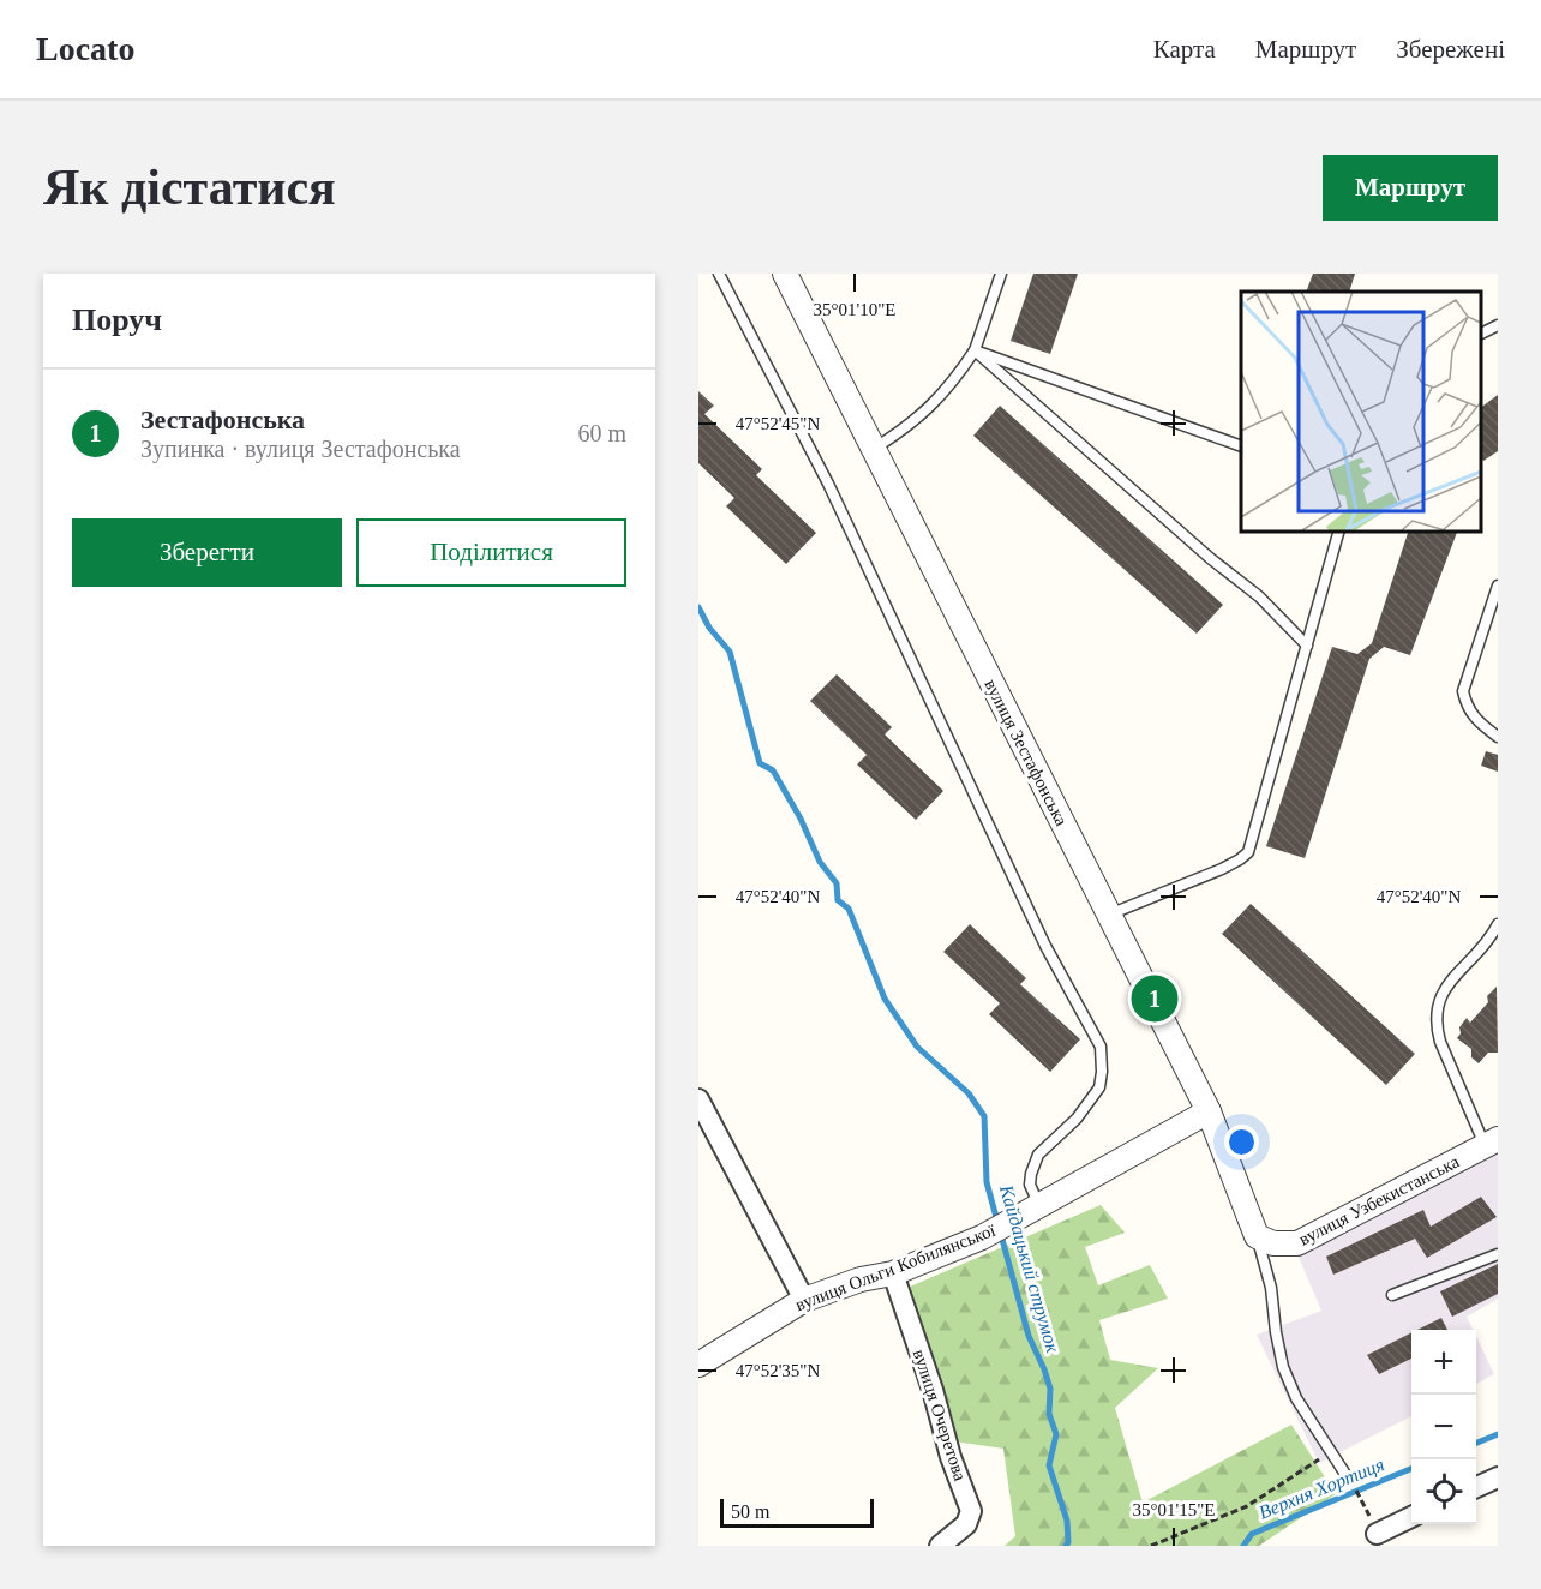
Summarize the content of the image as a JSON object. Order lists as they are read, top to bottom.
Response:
{
  "streets": {
    "street": [
      "вулиця Зестафонська",
      "вулиця Узбекистанська",
      "вулиця Ольги Кобилянської",
      "вулиця Очеретова"
    ]
  },
  "crossings": [
    ["вулиця Зестафонська", "вулиця Узбекистанська"],
    ["вулиця Зестафонська", "вулиця Ольги Кобилянської"],
    ["вулиця Ольги Кобилянської", "вулиця Очеретова"]
  ],
  "water": ["Кайдацький струмок", "Верхня Хортиця"],
  "scale_bar": "50 m",
  "page": {
    "header": "Locato",
    "nav": ["Карта", "Маршрут", "Збережені"],
    "buttons": [
      "Маршрут",
      ["Зберегти", "Поділитися"]
    ],
    "title": "Як дістатися",
    "heading": "Поруч",
    "list": [
      {
        "mark": "1",
        "name": "Зестафонська",
        "note": "Зупинка · вулиця Зестафонська",
        "value": "60 m"
      }
    ],
    "pins": "1",
    "map_buttons": ["+", "−"],
    "scale": "50 m"
  },
  "coordinates": [
    "35°01'10\"E",
    "47°52'45\"N",
    "47°52'40\"N",
    "47°52'35\"N",
    "35°01'15\"E"
  ]
}
